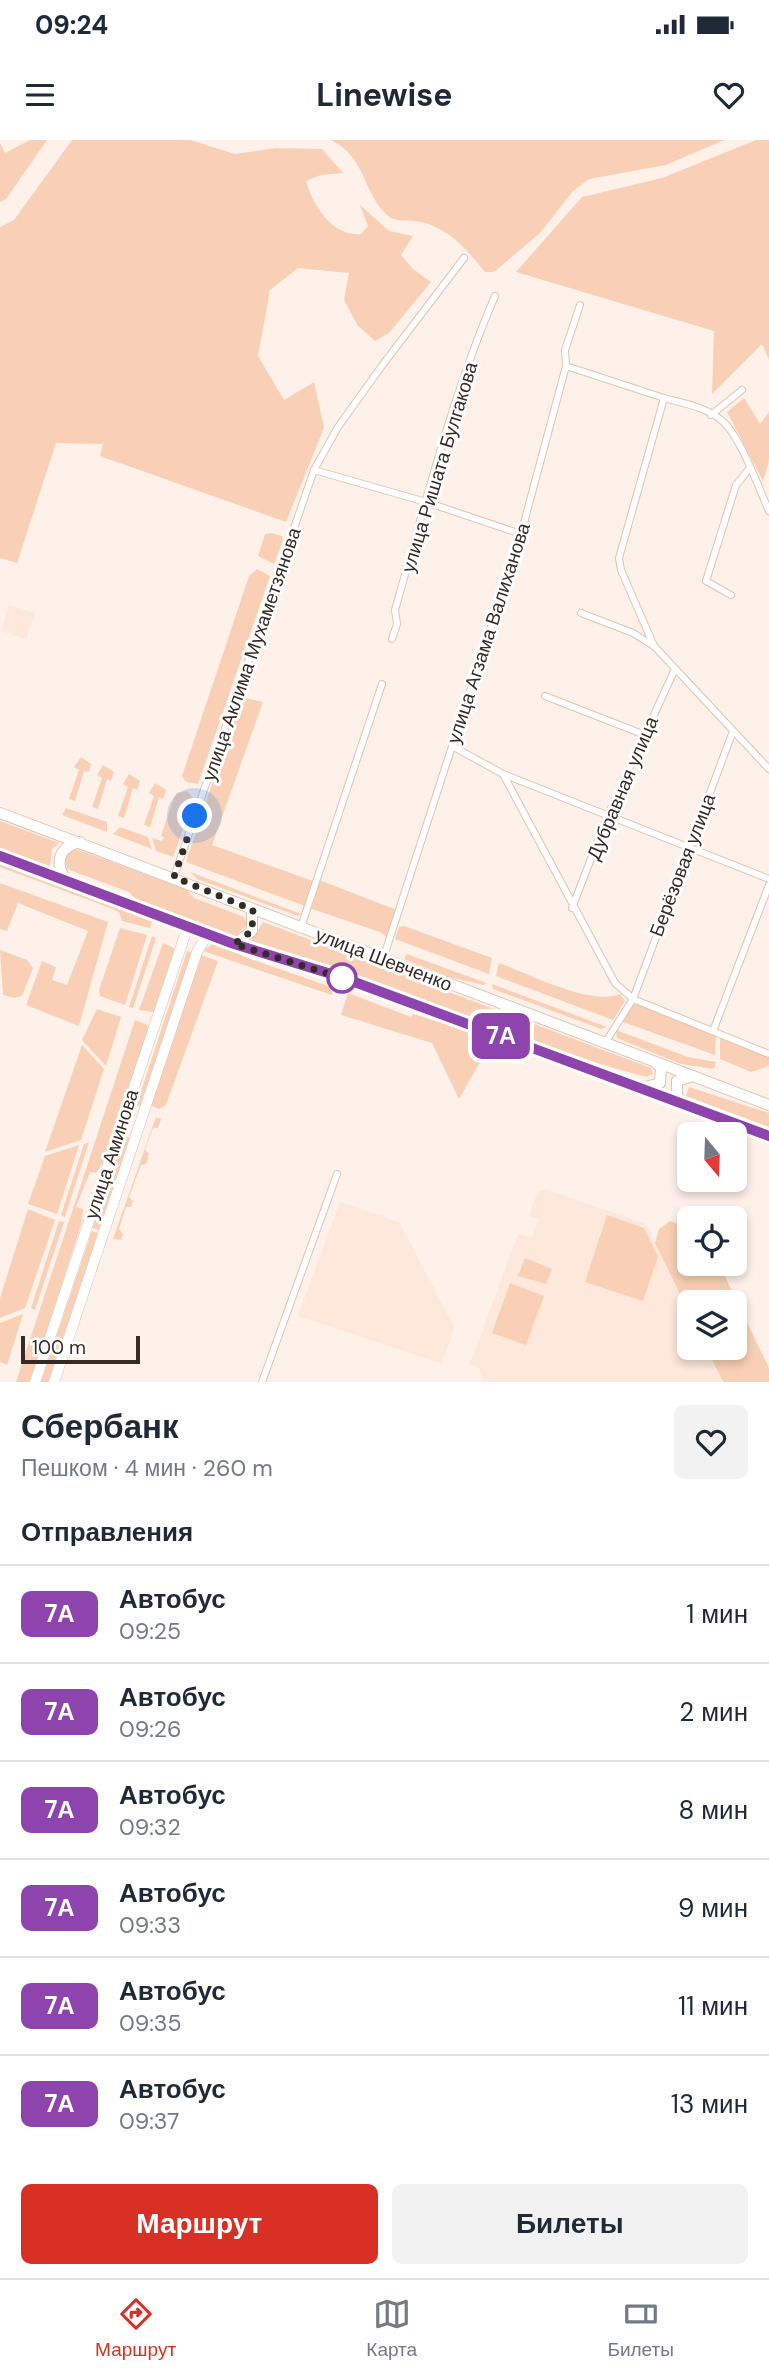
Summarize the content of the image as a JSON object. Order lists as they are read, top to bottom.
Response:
{
  "streets": {
    "main road": ["улица Шевченко"],
    "street": [
      "улица Ришата Булгакова",
      "улица Агзама Валиханова",
      "улица Аклима Мухаметзянова",
      "Дубравная улица",
      "Берёзовая улица",
      "улица Аминова"
    ]
  },
  "crossings": [
    ["улица Агзама Валиханова", "улица Шевченко"],
    ["улица Аклима Мухаметзянова", "улица Шевченко"],
    ["Берёзовая улица", "улица Шевченко"],
    ["улица Шевченко", "улица Аминова"]
  ],
  "lines": ["bus line 7А"],
  "scale_bar": "100 m",
  "north": "bottom",
  "page": {
    "status": "09:24",
    "header": "Linewise",
    "on_map": "7А",
    "scale": "100 m",
    "heading": [
      ["Сбербанк", "Пешком · 4 мин · 260 m"],
      "Отправления"
    ],
    "list": [
      {
        "mark": "7А",
        "name": "Автобус",
        "note": "09:25",
        "value": "1 мин"
      },
      {
        "mark": "7А",
        "name": "Автобус",
        "note": "09:26",
        "value": "2 мин"
      },
      {
        "mark": "7А",
        "name": "Автобус",
        "note": "09:32",
        "value": "8 мин"
      },
      {
        "mark": "7А",
        "name": "Автобус",
        "note": "09:33",
        "value": "9 мин"
      },
      {
        "mark": "7А",
        "name": "Автобус",
        "note": "09:35",
        "value": "11 мин"
      },
      {
        "mark": "7А",
        "name": "Автобус",
        "note": "09:37",
        "value": "13 мин"
      }
    ],
    "buttons": ["Маршрут", "Билеты"],
    "tabs": ["Маршрут", "Карта", "Билеты"]
  }
}
